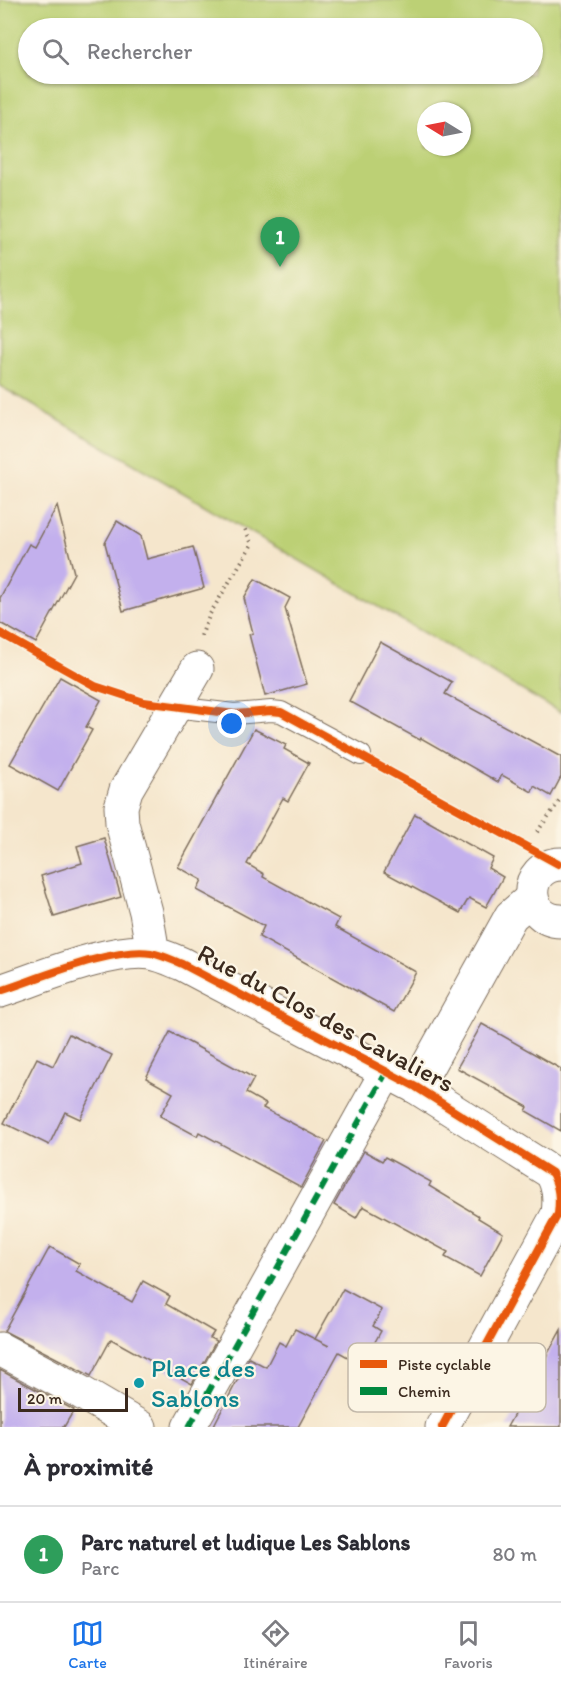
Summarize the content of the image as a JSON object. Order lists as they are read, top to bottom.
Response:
{
  "streets": {
    "street": ["Rue du Clos des Cavaliers"]
  },
  "places": ["Place des Sablons"],
  "legend": ["Piste cyclable", "Chemin"],
  "scale_bar": "20 m",
  "north": "left",
  "page": {
    "search": "Rechercher",
    "pins": "1",
    "scale": "20 m",
    "heading": "À proximité",
    "list": [
      {
        "mark": "1",
        "name": "Parc naturel et ludique Les Sablons",
        "note": "Parc",
        "value": "80 m"
      }
    ],
    "nav": ["Carte", "Itinéraire", "Favoris"]
  }
}
